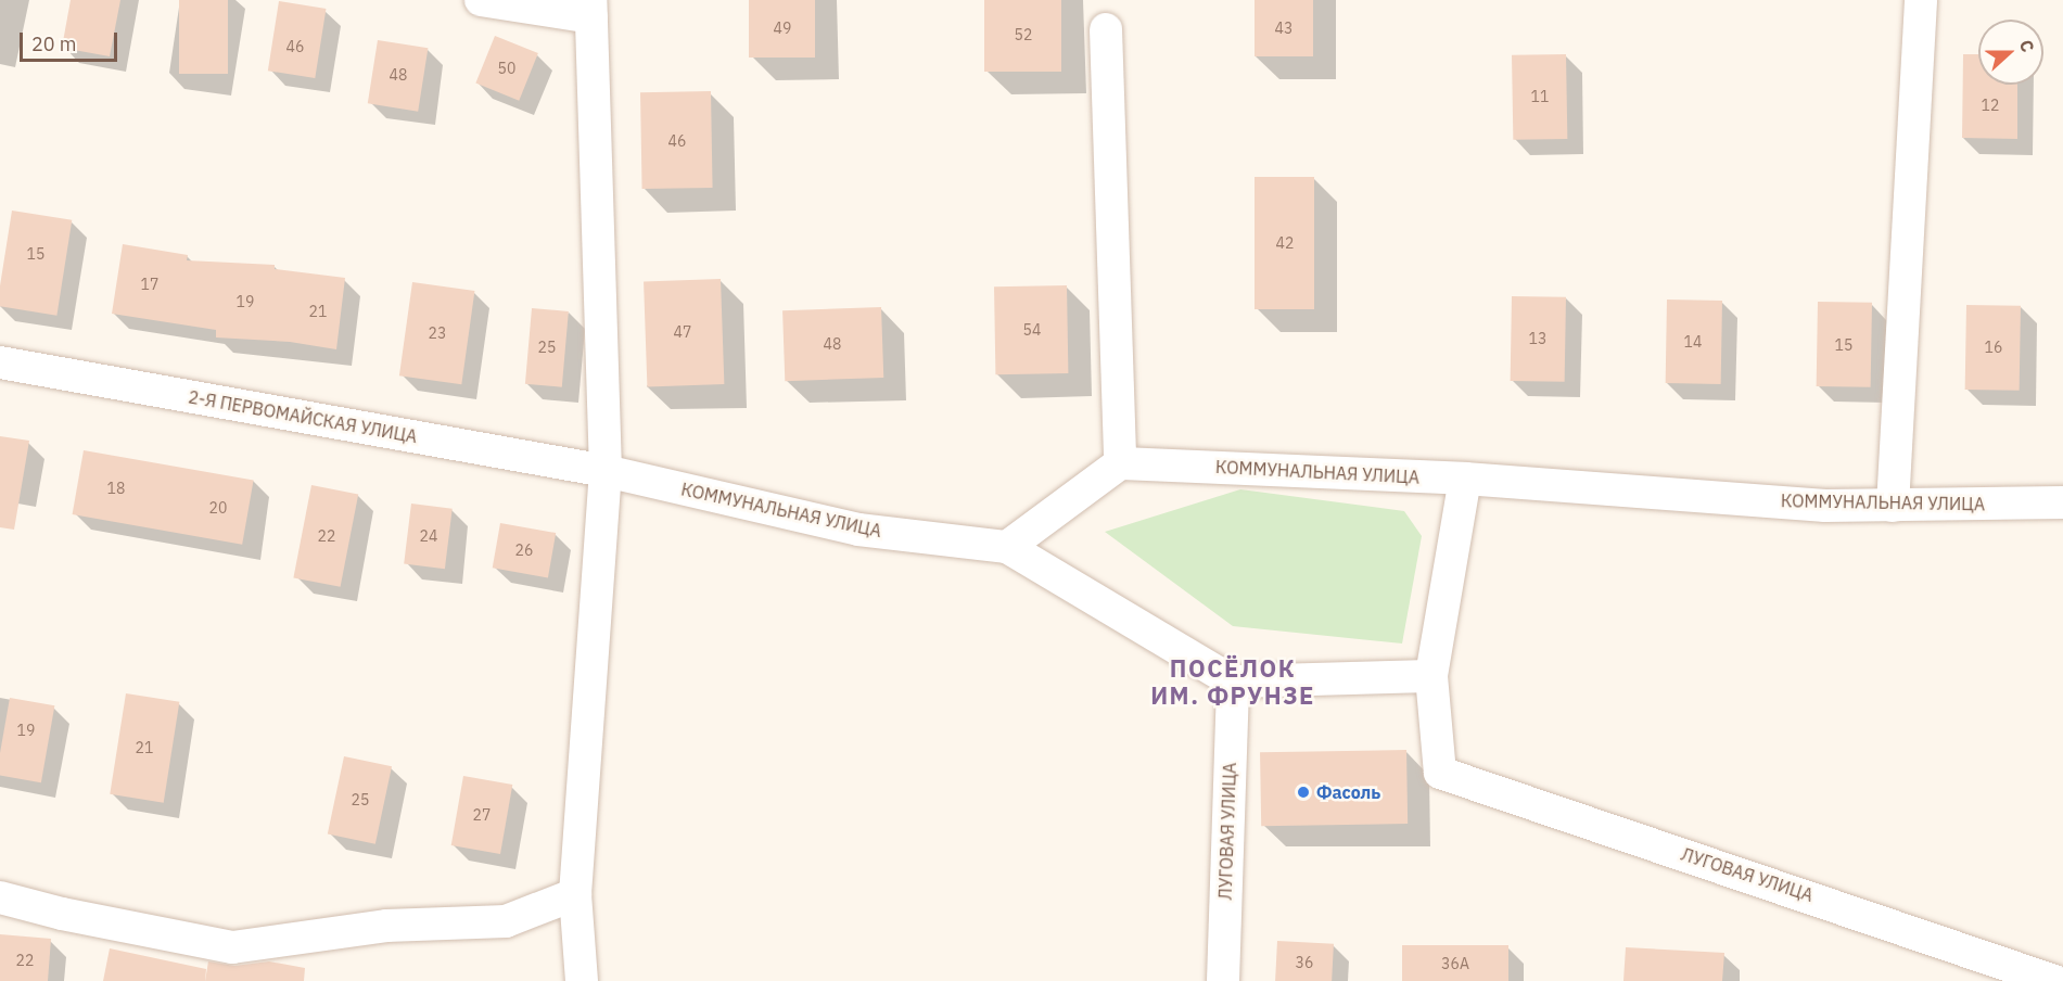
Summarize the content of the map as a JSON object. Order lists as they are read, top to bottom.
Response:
{
  "streets": {
    "street": ["2-Я ПЕРВОМАЙСКАЯ УЛИЦА", "КОММУНАЛЬНАЯ УЛИЦА", "ЛУГОВАЯ УЛИЦА"]
  },
  "crossings": [
    ["2-Я ПЕРВОМАЙСКАЯ УЛИЦА", "КОММУНАЛЬНАЯ УЛИЦА"]
  ],
  "districts": ["ПОСЁЛОК ИМ. ФРУНЗЕ"],
  "places": ["Фасоль"],
  "house_numbers": [
    "49",
    "43",
    "52",
    "46",
    "50",
    "48",
    "11",
    "12",
    "46",
    "42",
    "15",
    "17",
    "19",
    "21",
    "54",
    "47",
    "23",
    "13",
    "14",
    "48",
    "15",
    "25",
    "16",
    "18",
    "20",
    "22",
    "24",
    "26",
    "19",
    "21",
    "25",
    "27",
    "22",
    "36",
    "36А"
  ],
  "scale_bar": "20 m",
  "north": "right"
}
